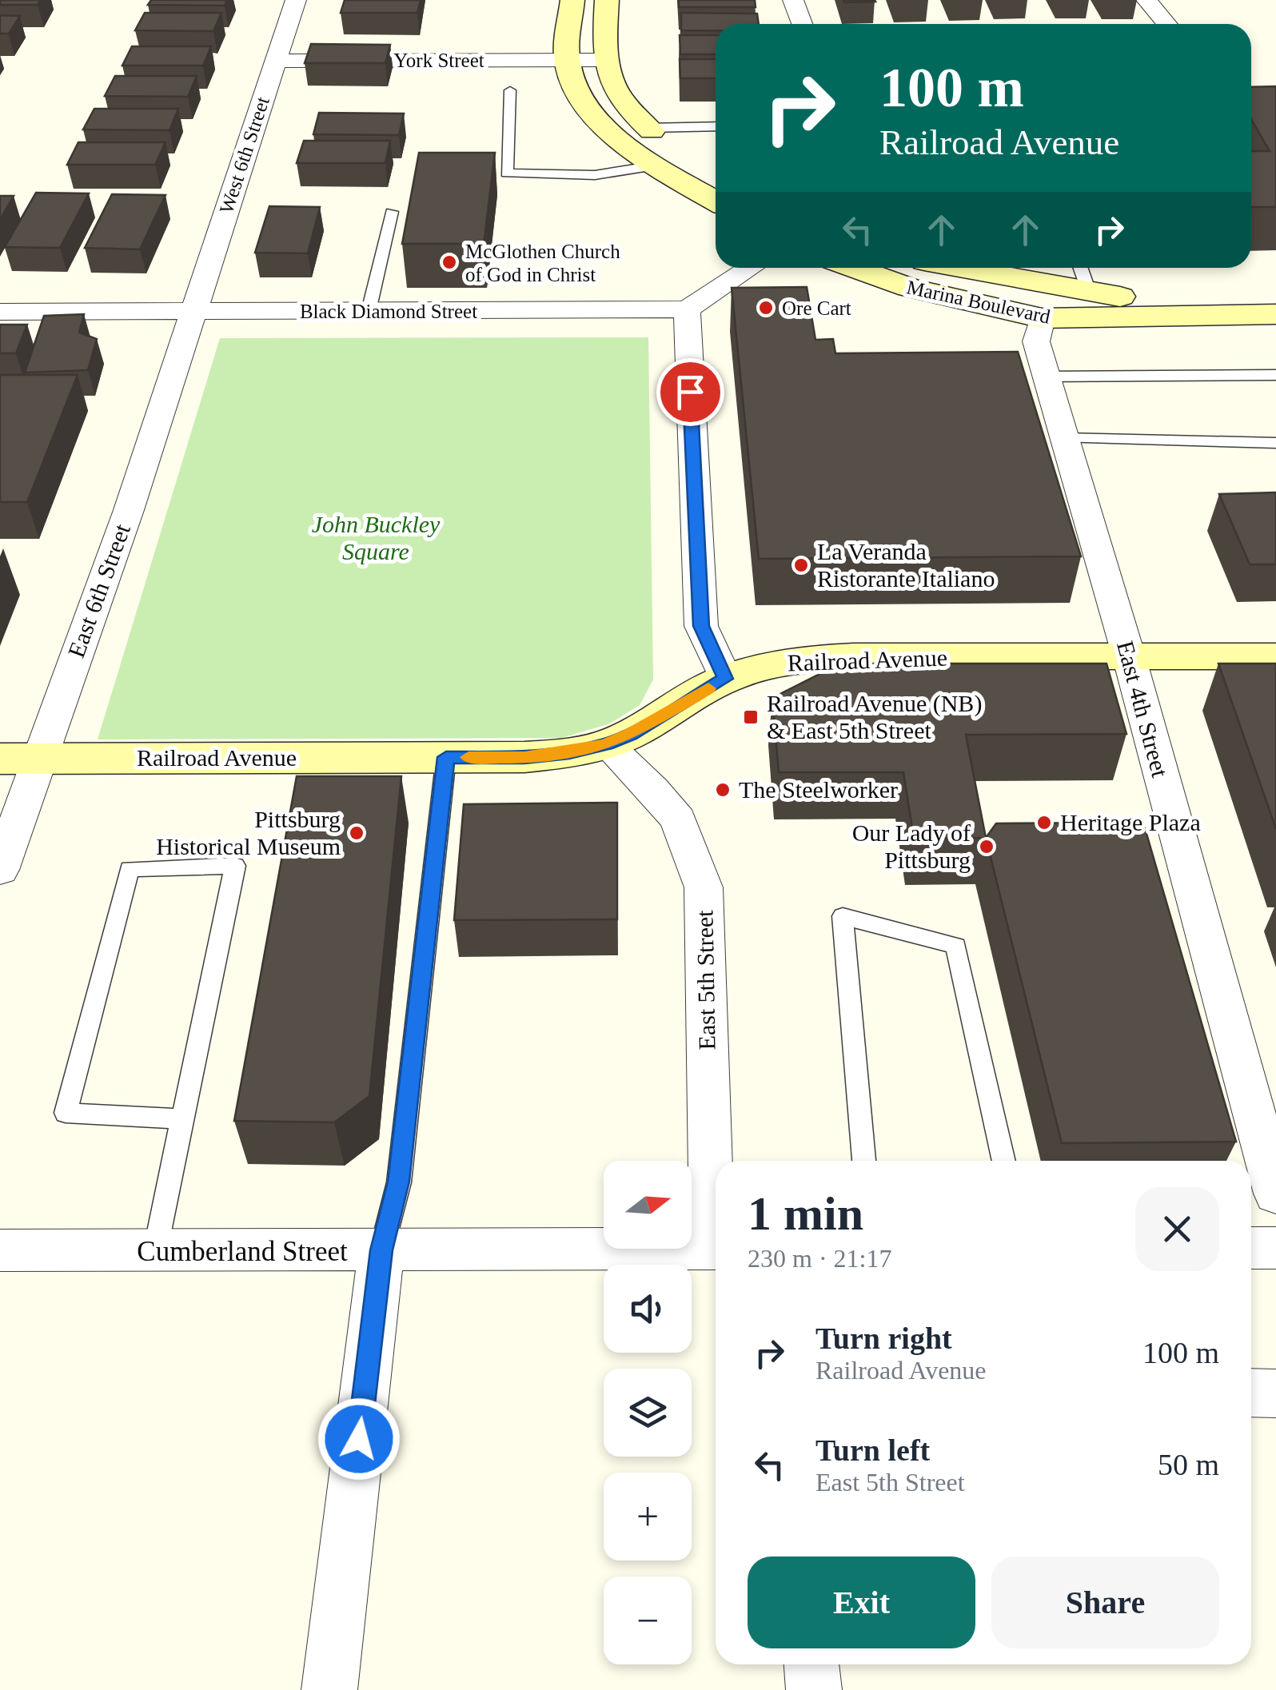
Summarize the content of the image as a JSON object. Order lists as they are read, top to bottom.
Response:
{
  "streets": {
    "street": [
      "York Street",
      "West 6th Street",
      "Marina Boulevard",
      "Black Diamond Street",
      "East 6th Street",
      "Railroad Avenue",
      "East 4th Street",
      "East 5th Street",
      "Cumberland Street"
    ]
  },
  "crossings": [
    ["York Street", "West 6th Street"],
    ["West 6th Street", "Black Diamond Street"],
    ["West 6th Street", "East 6th Street"],
    ["Marina Boulevard", "East 4th Street"],
    ["Black Diamond Street", "East 6th Street"],
    ["East 6th Street", "Railroad Avenue"],
    ["Railroad Avenue", "East 4th Street"],
    ["Railroad Avenue", "East 5th Street"]
  ],
  "parks": ["John Buckley Square"],
  "places": {
    "other": [
      "McGlothen Church of God in Christ",
      "Ore Cart",
      "La Veranda Ristorante Italiano",
      "The Steelworker",
      "Heritage Plaza",
      "Pittsburg Historical Museum",
      "Our Lady of Pittsburg"
    ],
    "transit": ["Railroad Avenue (NB) & East 5th Street"]
  },
  "north": "right",
  "page": {
    "turn": ["100 m", "Railroad Avenue"],
    "map_buttons": ["+", "−"],
    "heading": ["1 min", "230 m · 21:17"],
    "list": [
      {
        "name": "Turn right",
        "note": "Railroad Avenue",
        "value": "100 m"
      },
      {
        "name": "Turn left",
        "note": "East 5th Street",
        "value": "50 m"
      }
    ],
    "buttons": ["Exit", "Share"]
  }
}
